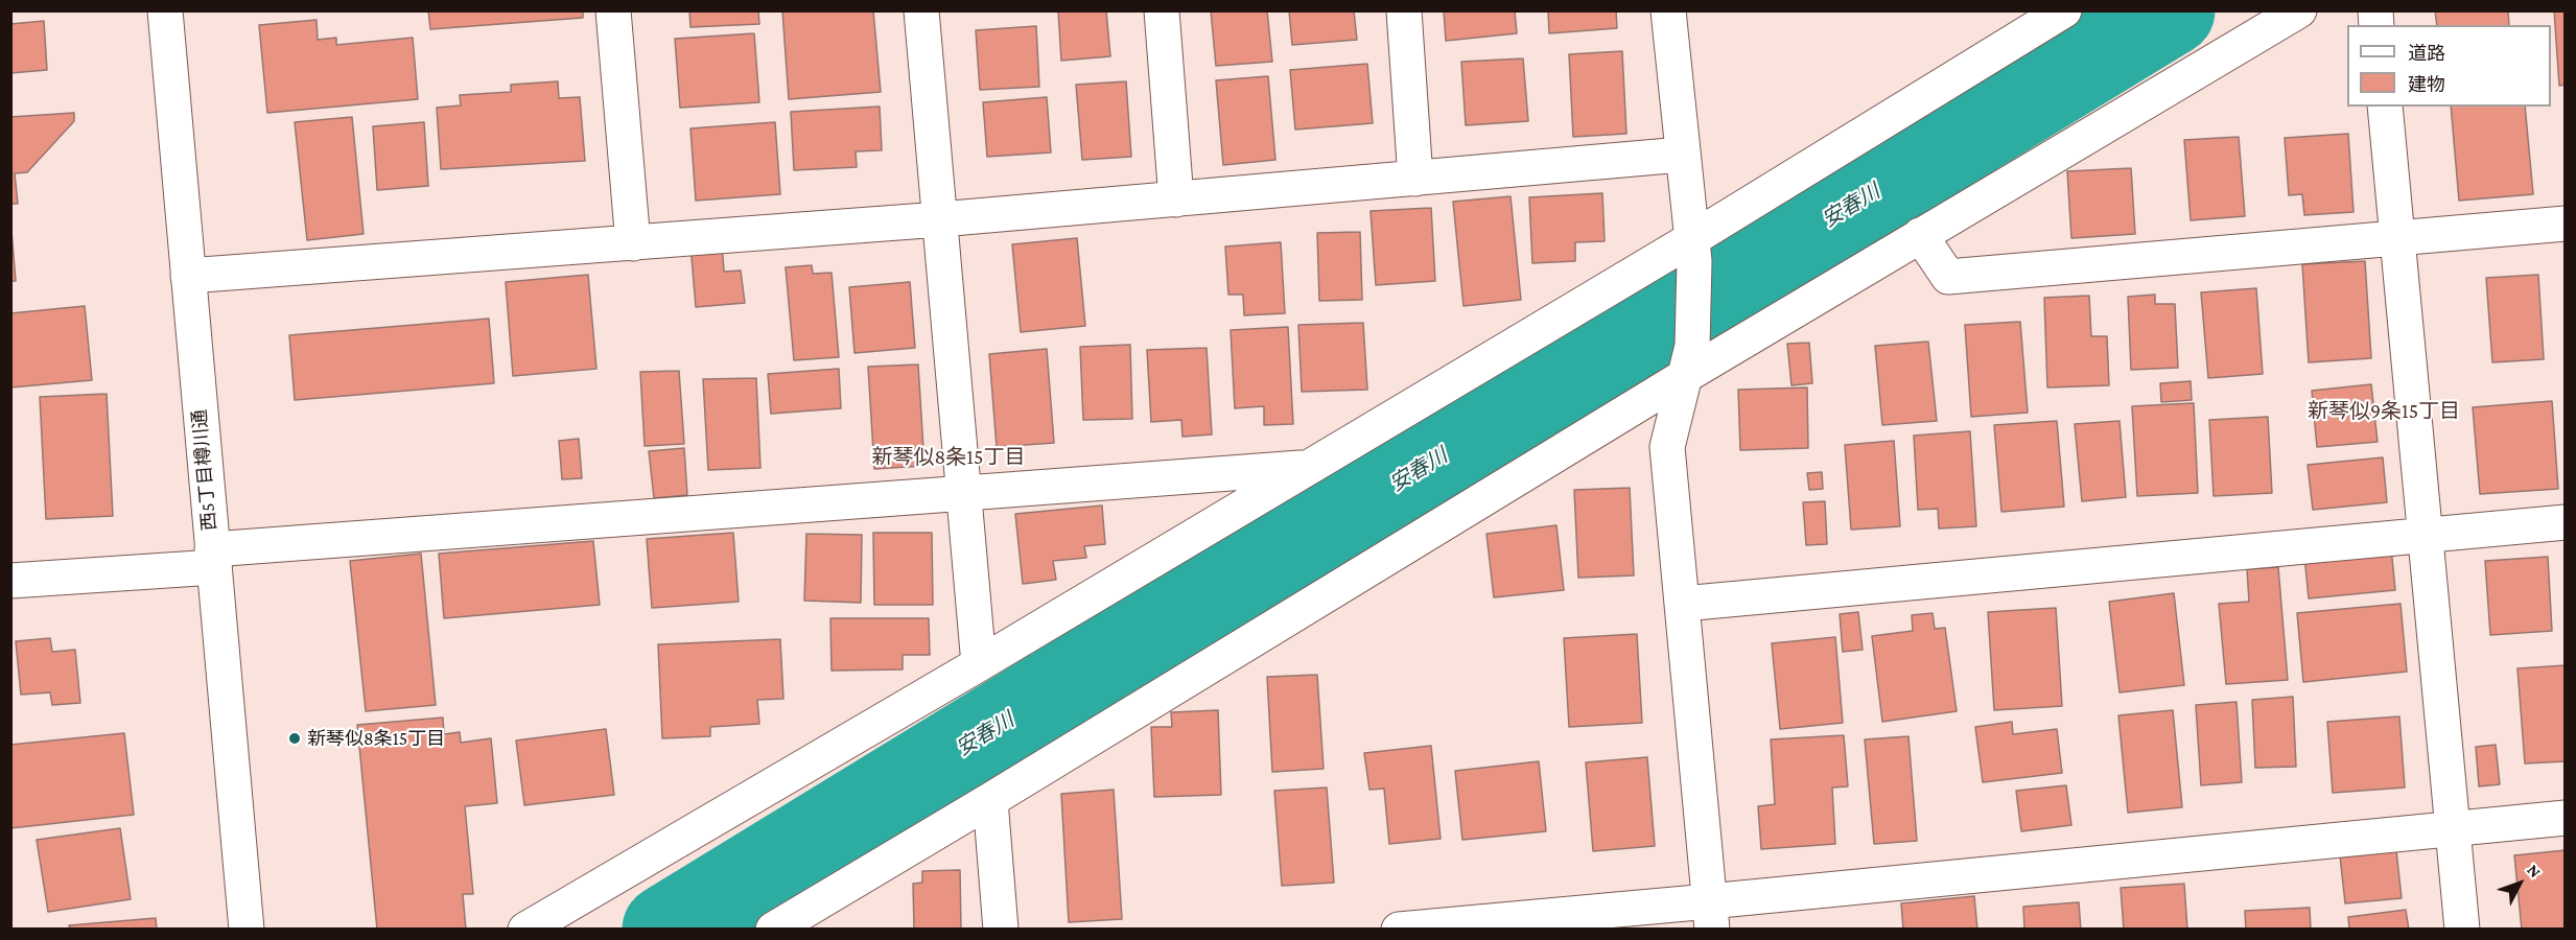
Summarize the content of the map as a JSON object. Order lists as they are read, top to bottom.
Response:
{
  "streets": {
    "street": ["西5丁目樽川通"]
  },
  "districts": ["新琴似9条15丁目", "新琴似8条15丁目"],
  "water": ["安春川"],
  "places": ["新琴似8条15丁目"],
  "legend": ["道路", "建物"],
  "north": "top right"
}
